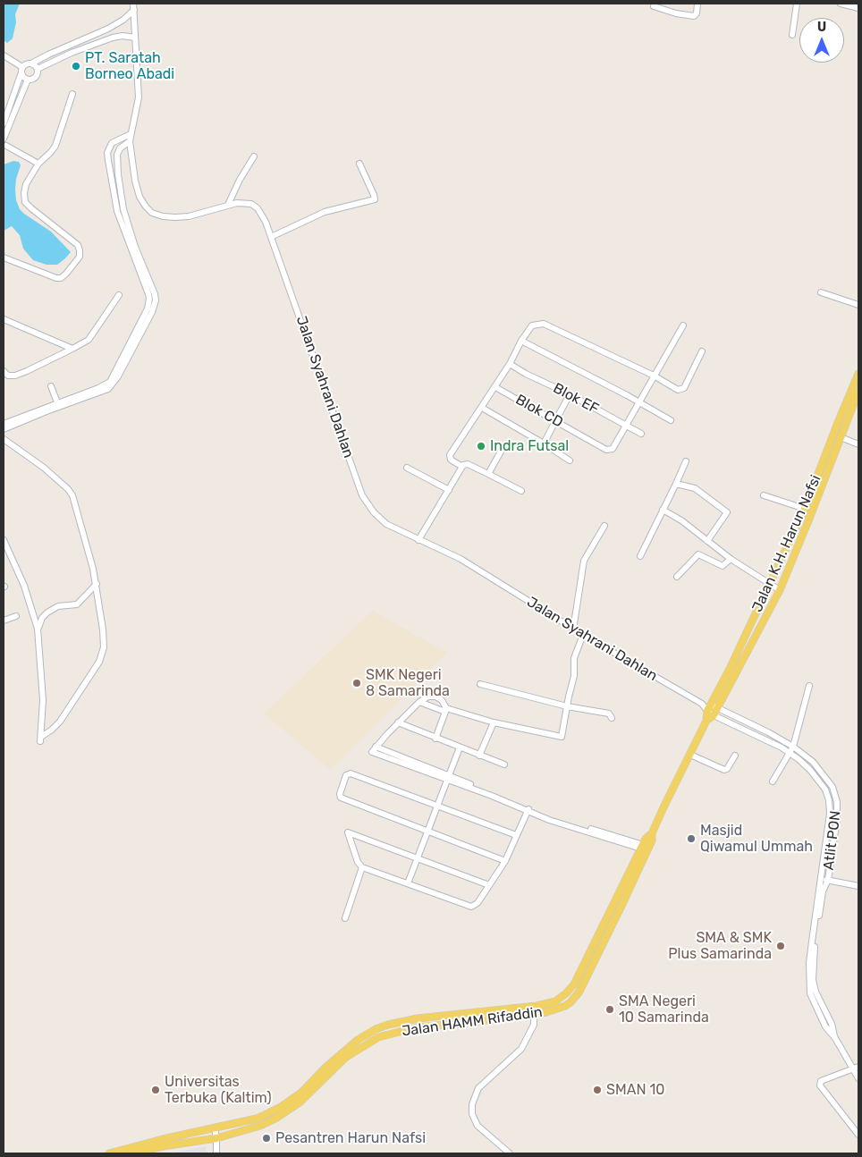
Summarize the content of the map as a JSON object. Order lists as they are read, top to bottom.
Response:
{
  "streets": {
    "main road": ["Jalan K.H. Harun Nafsi", "Jalan HAMM Rifaddin"],
    "street": [
      "Jalan Syahrani Dahlan",
      "Blok EF",
      "Blok CD",
      "Atlit PON"
    ]
  },
  "crossings": [
    ["Jalan Syahrani Dahlan", "Jalan K.H. Harun Nafsi"],
    ["Jalan Syahrani Dahlan", "Atlit PON"],
    ["Jalan Syahrani Dahlan", "Jalan HAMM Rifaddin"],
    ["Blok EF", "Blok CD"],
    ["Jalan K.H. Harun Nafsi", "Atlit PON"],
    ["Jalan K.H. Harun Nafsi", "Jalan HAMM Rifaddin"],
    ["Atlit PON", "Jalan HAMM Rifaddin"]
  ],
  "places": [
    "PT. Saratah Borneo Abadi",
    "Indra Futsal",
    "SMK Negeri 8 Samarinda",
    "Masjid Qiwamul Ummah",
    "SMA & SMK Plus Samarinda",
    "SMA Negeri 10 Samarinda",
    "Universitas Terbuka (Kaltim)",
    "SMAN 10",
    "Pesantren Harun Nafsi"
  ],
  "north": "top"
}
